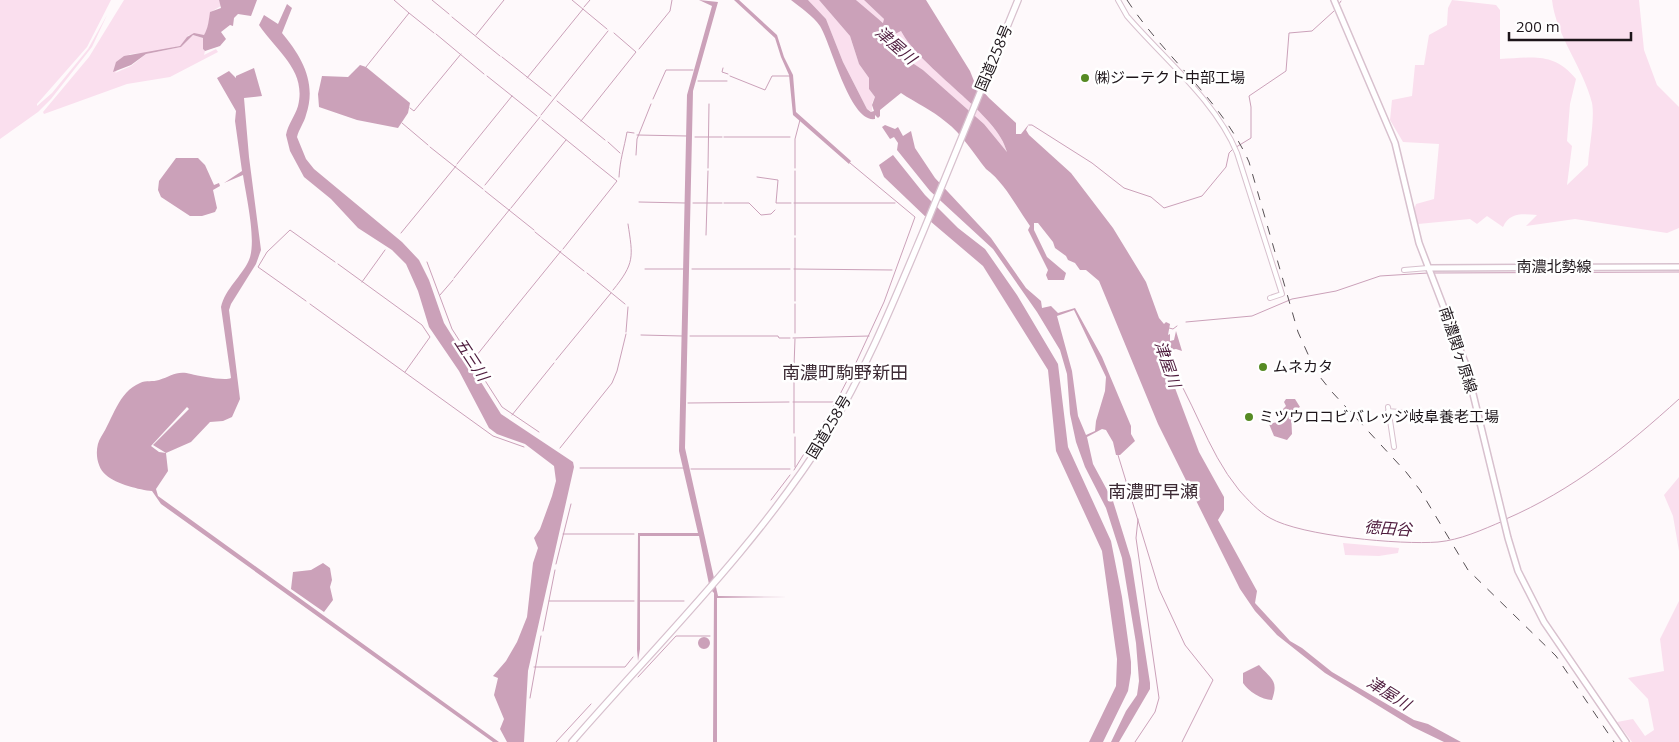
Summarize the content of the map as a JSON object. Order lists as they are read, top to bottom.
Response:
{
  "streets": {
    "highway": ["国道258号"],
    "main road": ["南濃北勢線", "南濃関ヶ原線"]
  },
  "crossings": [
    ["南濃北勢線", "南濃関ヶ原線"]
  ],
  "districts": ["南濃町駒野新田", "南濃町早瀬"],
  "water": ["津屋川", "五三川", "徳田谷"],
  "places": ["㈱ジーテクト中部工場", "ムネカタ", "ミツウロコビバレッジ岐阜養老工場"],
  "scale_bar": "200 m"
}
